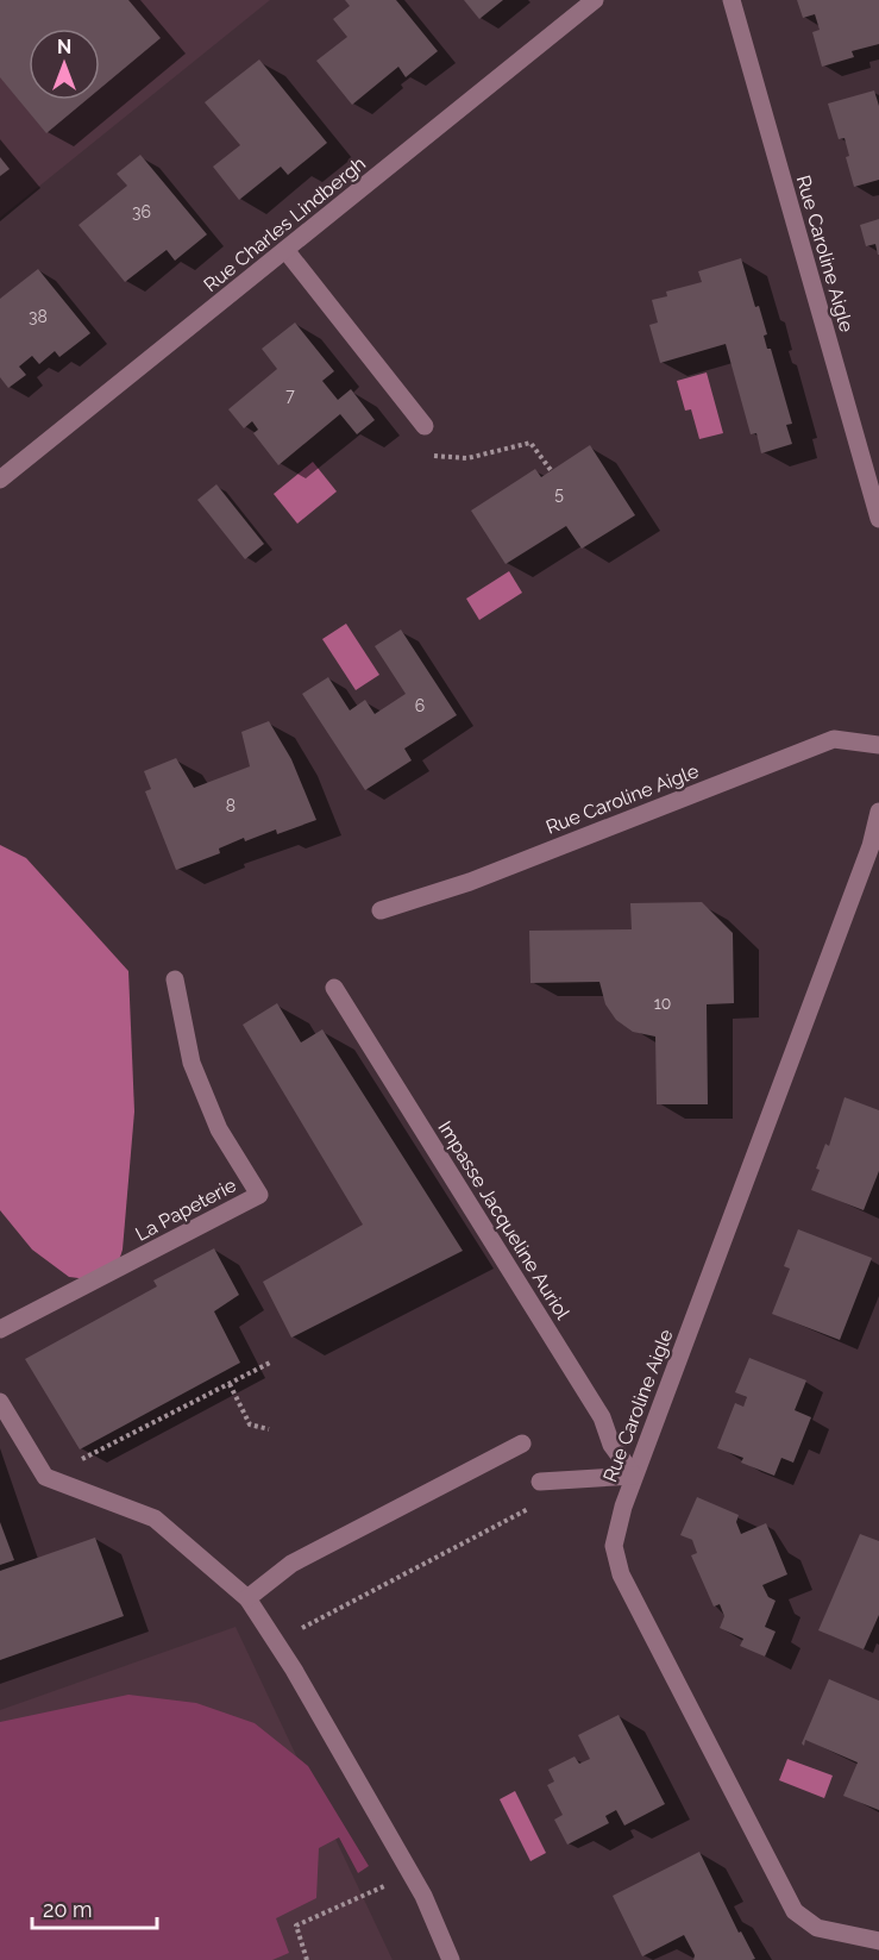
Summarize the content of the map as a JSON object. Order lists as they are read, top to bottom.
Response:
{
  "streets": {
    "street": [
      "Rue Charles Lindbergh",
      "Rue Caroline Aigle",
      "La Papeterie",
      "Impasse Jacqueline Auriol"
    ]
  },
  "crossings": [
    ["Rue Caroline Aigle", "Impasse Jacqueline Auriol"]
  ],
  "house_numbers": [
    "36",
    "38",
    "7",
    "5",
    "6",
    "8",
    "10"
  ],
  "scale_bar": "20 m",
  "north": "top"
}
